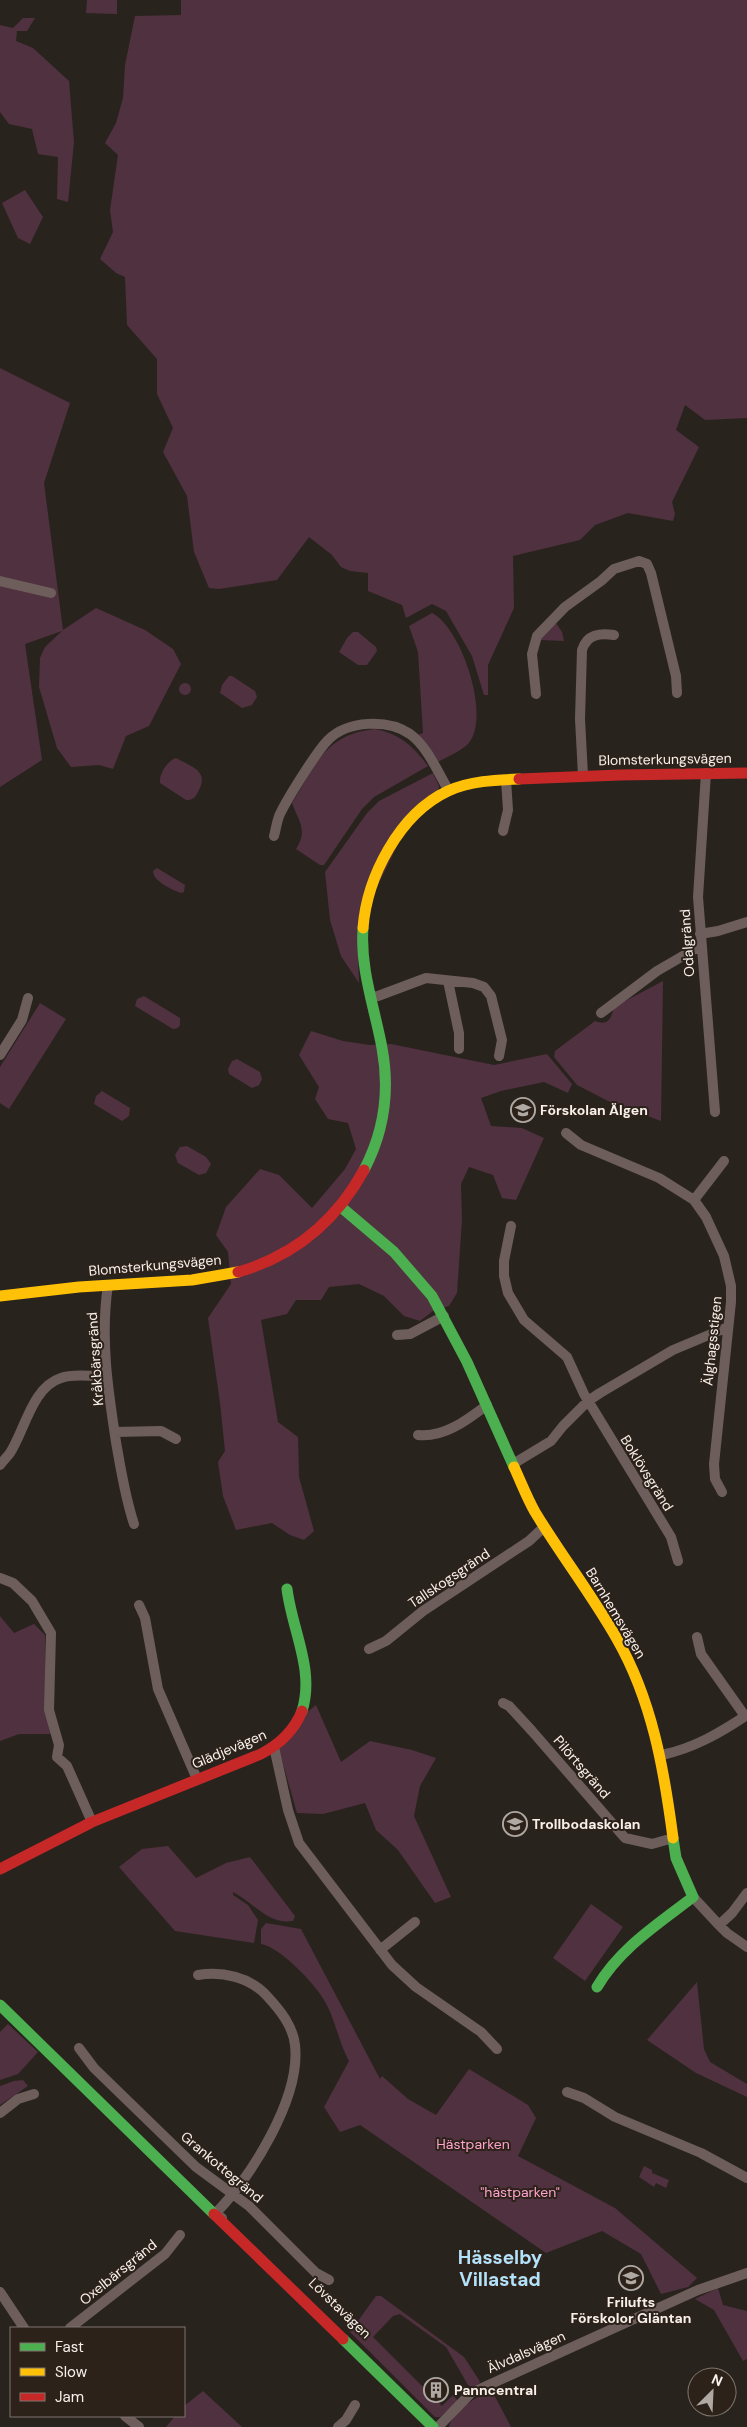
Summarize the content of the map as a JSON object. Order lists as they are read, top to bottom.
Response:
{
  "streets": {
    "street": [
      "Blomsterkungsvägen",
      "Odalgränd",
      "Älghagsstigen",
      "Kråkbärsgränd",
      "Boklövsgränd",
      "Tallskogsgränd",
      "Barnhemsvägen",
      "Glädjevägen",
      "Pilörtsgränd",
      "Grankottegränd",
      "Oxelbärsgränd",
      "Lövstavägen",
      "Älvdalsvägen"
    ]
  },
  "crossings": [
    ["Blomsterkungsvägen", "Odalgränd"],
    ["Blomsterkungsvägen", "Kråkbärsgränd"],
    ["Blomsterkungsvägen", "Barnhemsvägen"],
    ["Tallskogsgränd", "Barnhemsvägen"],
    ["Barnhemsvägen", "Pilörtsgränd"],
    ["Lövstavägen", "Älvdalsvägen"]
  ],
  "districts": ["Hässelby Villastad"],
  "parks": ["Hästparken", "\"hästparken\""],
  "places": {
    "school or university": ["Förskolan Älgen", "Trollbodaskolan", "Frilufts Förskolor Gläntan"],
    "building": ["Panncentral"]
  },
  "legend": ["Fast", "Slow", "Jam"],
  "north": "top right"
}
